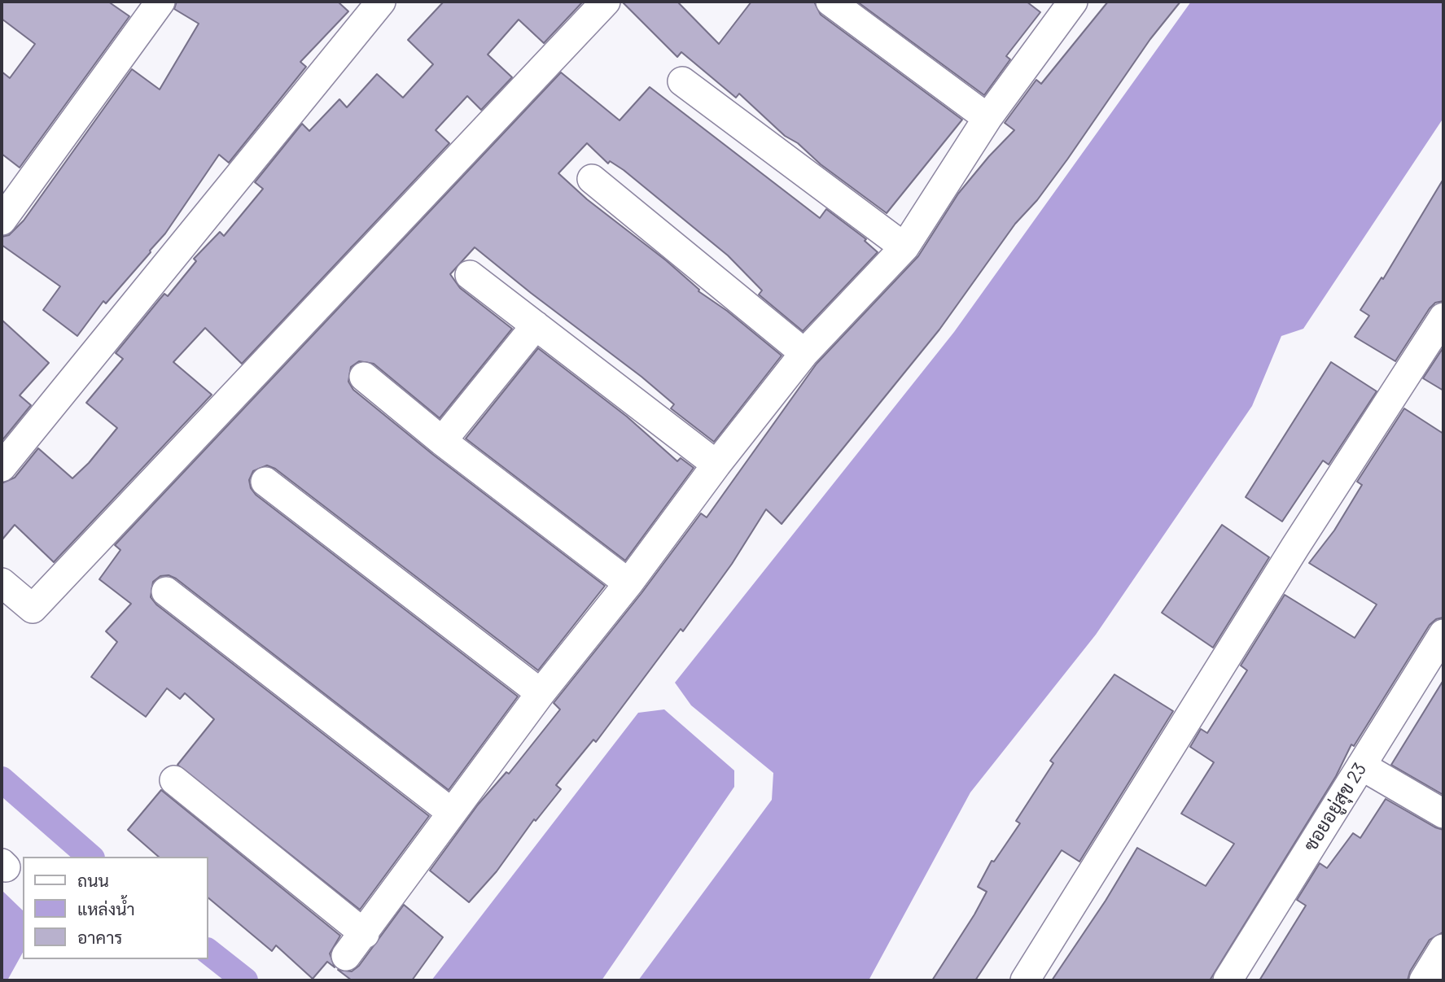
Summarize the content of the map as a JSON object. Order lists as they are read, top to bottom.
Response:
{
  "streets": {
    "street": ["ซอยอยู่สุข 23"]
  },
  "legend": ["ถนน", "แหล่งน้ำ", "อาคาร"]
}
